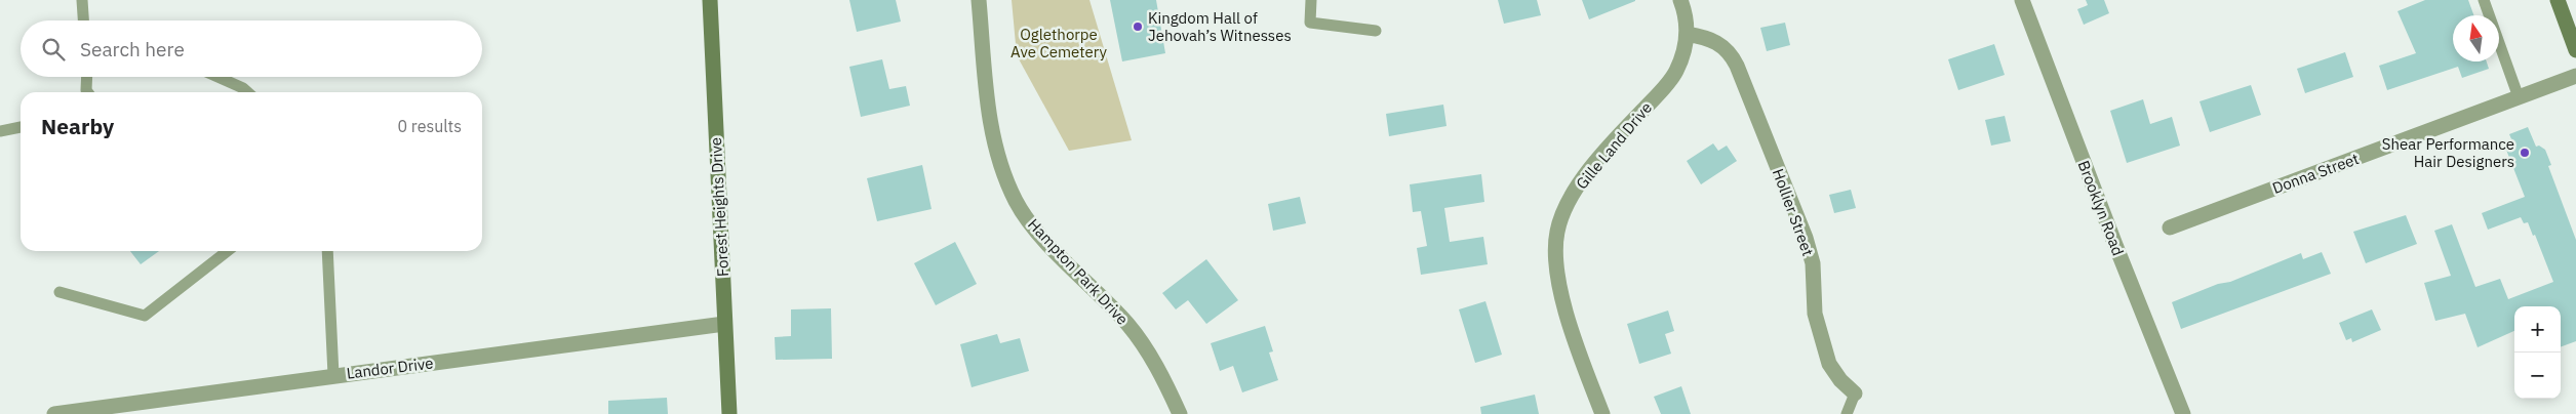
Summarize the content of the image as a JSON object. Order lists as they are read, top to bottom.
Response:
{
  "streets": {
    "street": [
      "Gille Land Drive",
      "Donna Street",
      "Forest Heights Drive",
      "Brooklyn Road",
      "Hollier Street",
      "Hampton Park Drive",
      "Landor Drive"
    ]
  },
  "crossings": [
    ["Gille Land Drive", "Hollier Street"],
    ["Forest Heights Drive", "Landor Drive"]
  ],
  "parks": ["Oglethorpe Ave Cemetery"],
  "places": ["Kingdom Hall of Jehovah’s Witnesses", "Shear Performance Hair Designers"],
  "north": "top",
  "page": {
    "search": "Search here",
    "heading": ["Nearby", "0 results"],
    "map_buttons": ["+", "−"]
  }
}
